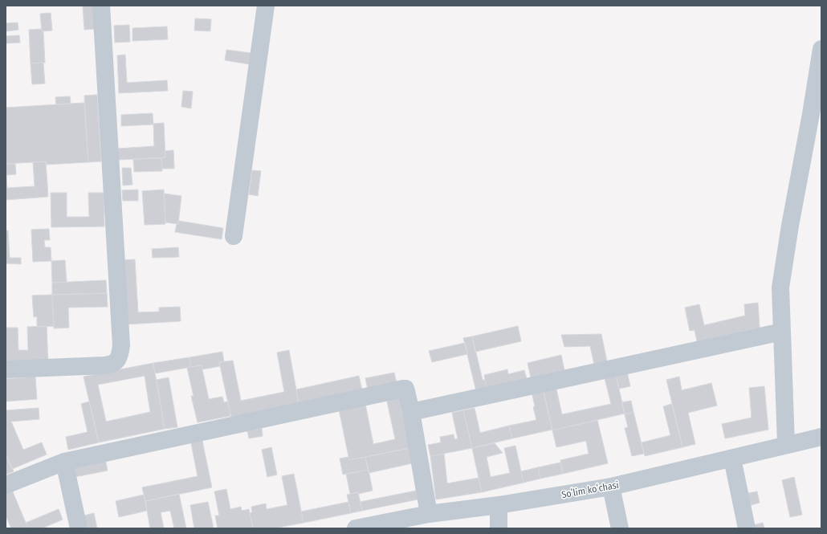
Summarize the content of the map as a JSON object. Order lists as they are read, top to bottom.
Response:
{
  "streets": {
    "street": ["Soʻlim koʻchasi"]
  }
}
